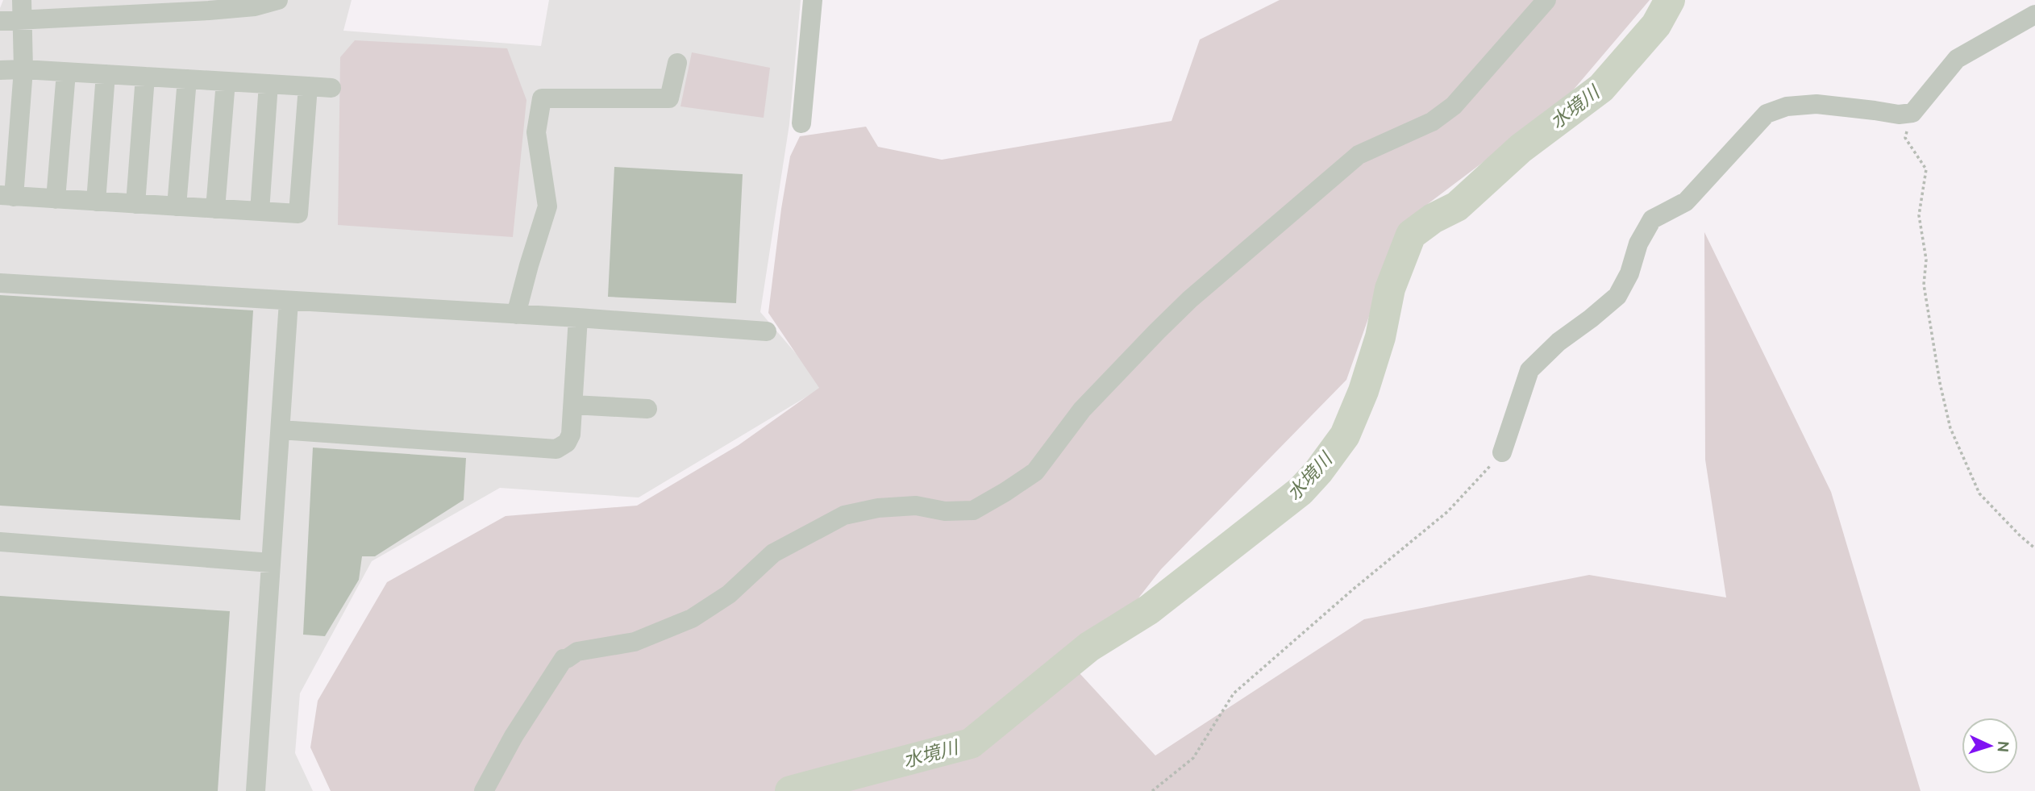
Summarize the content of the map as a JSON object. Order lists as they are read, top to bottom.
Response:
{
  "water": ["水境川"],
  "north": "right"
}
